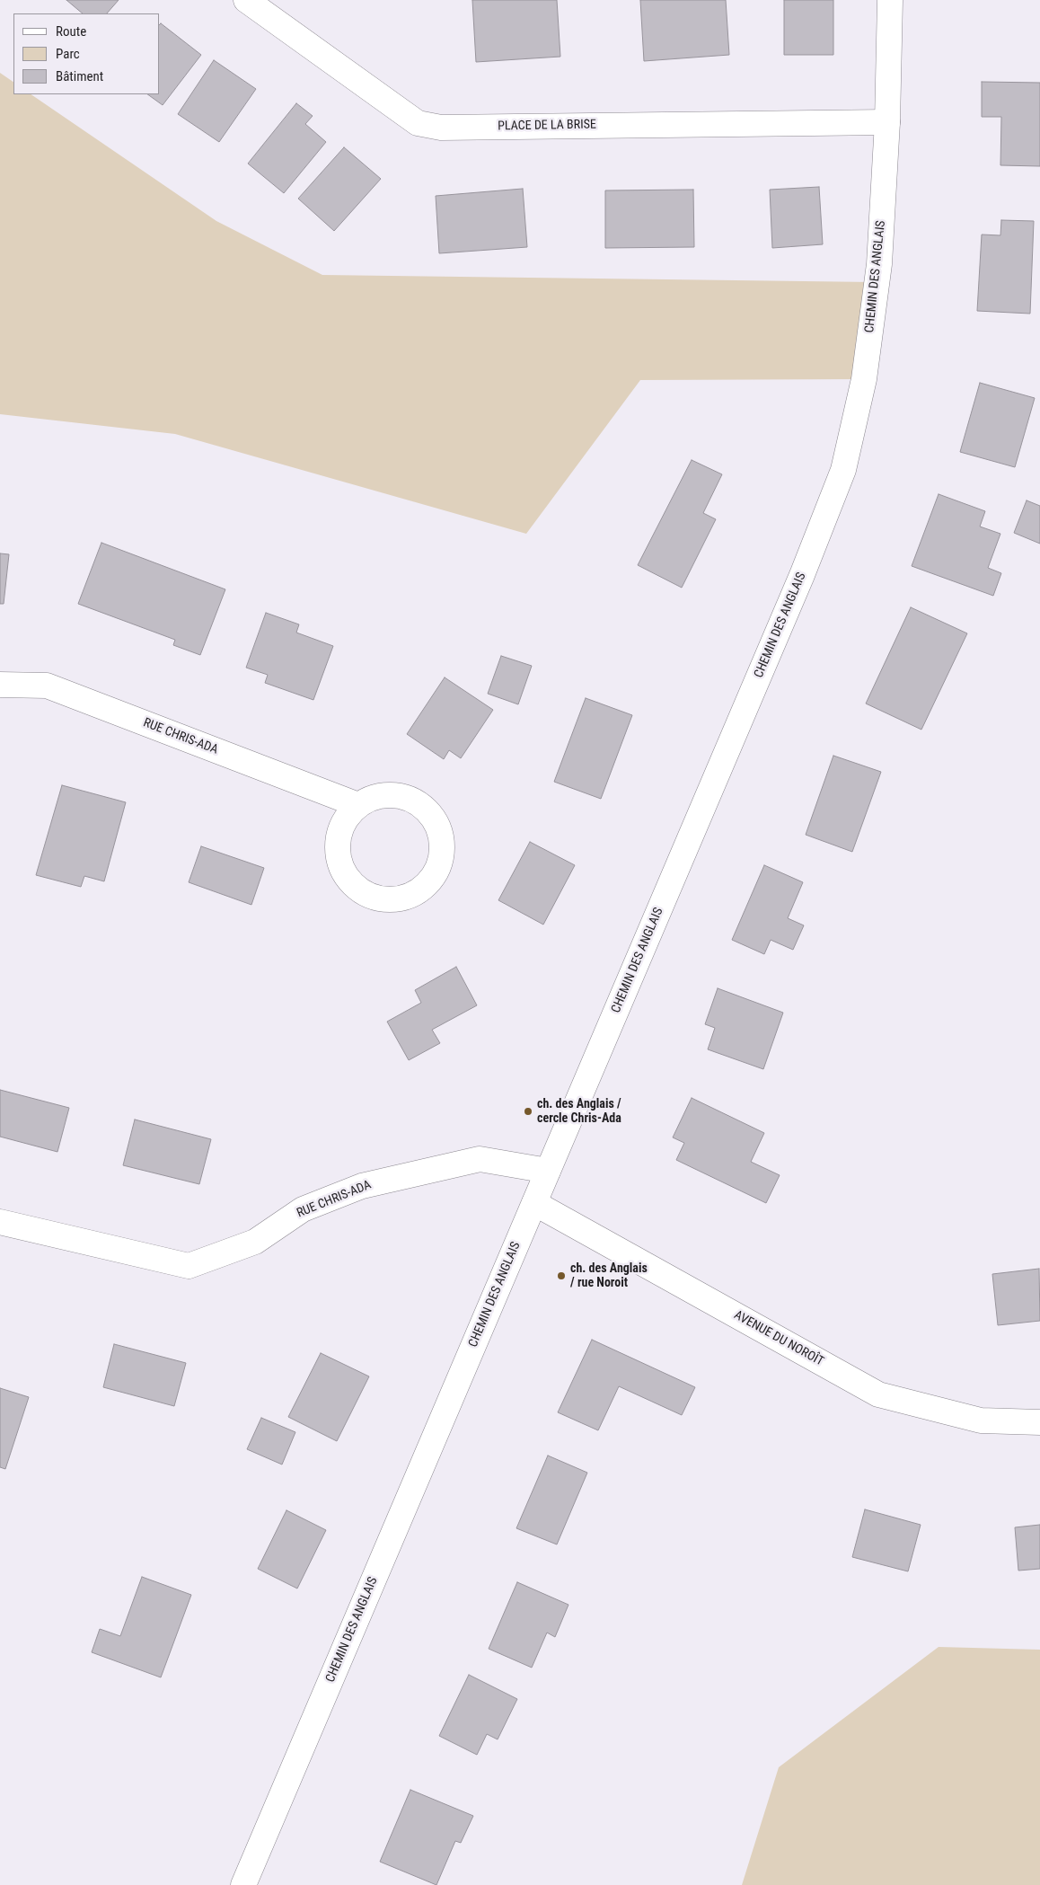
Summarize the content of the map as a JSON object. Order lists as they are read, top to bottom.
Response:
{
  "streets": {
    "street": [
      "PLACE DE LA BRISE",
      "CHEMIN DES ANGLAIS",
      "RUE CHRIS-ADA",
      "AVENUE DU NOROÎT"
    ]
  },
  "crossings": [
    ["PLACE DE LA BRISE", "CHEMIN DES ANGLAIS"],
    ["CHEMIN DES ANGLAIS", "RUE CHRIS-ADA"],
    ["CHEMIN DES ANGLAIS", "AVENUE DU NOROÎT"]
  ],
  "places": ["ch. des Anglais / cercle Chris-Ada", "ch. des Anglais / rue Noroit"],
  "legend": ["Route", "Parc", "Bâtiment"]
}
